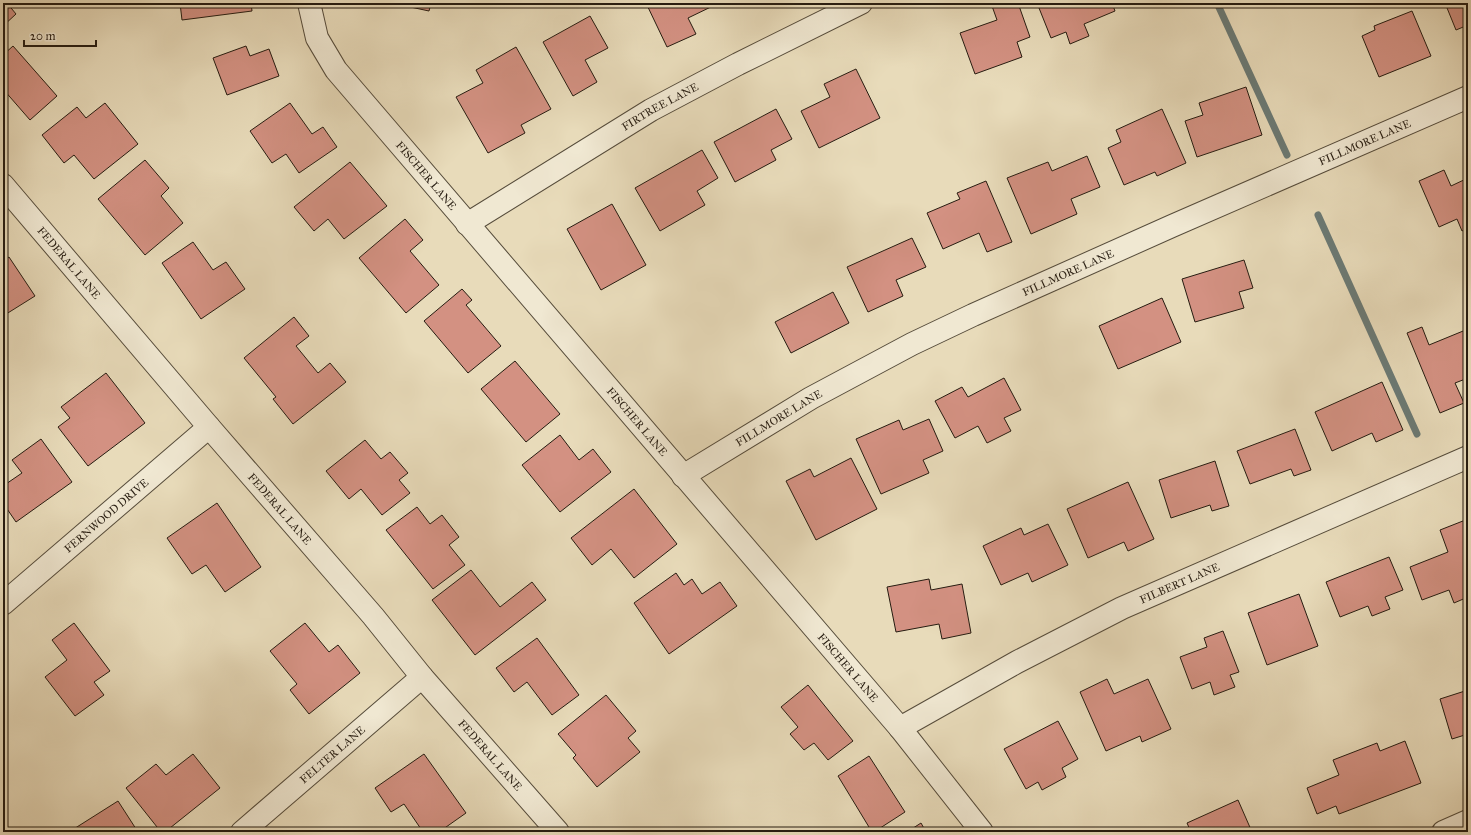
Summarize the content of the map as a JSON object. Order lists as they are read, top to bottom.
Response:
{
  "streets": {
    "street": [
      "FIRTREE LANE",
      "FILLMORE LANE",
      "FISCHER LANE",
      "FEDERAL LANE",
      "FERNWOOD DRIVE",
      "FILBERT LANE",
      "FELTER LANE"
    ]
  },
  "crossings": [
    ["FIRTREE LANE", "FISCHER LANE"],
    ["FILLMORE LANE", "FISCHER LANE"],
    ["FISCHER LANE", "FILBERT LANE"],
    ["FEDERAL LANE", "FERNWOOD DRIVE"],
    ["FEDERAL LANE", "FELTER LANE"]
  ],
  "scale_bar": "20 m"
}
